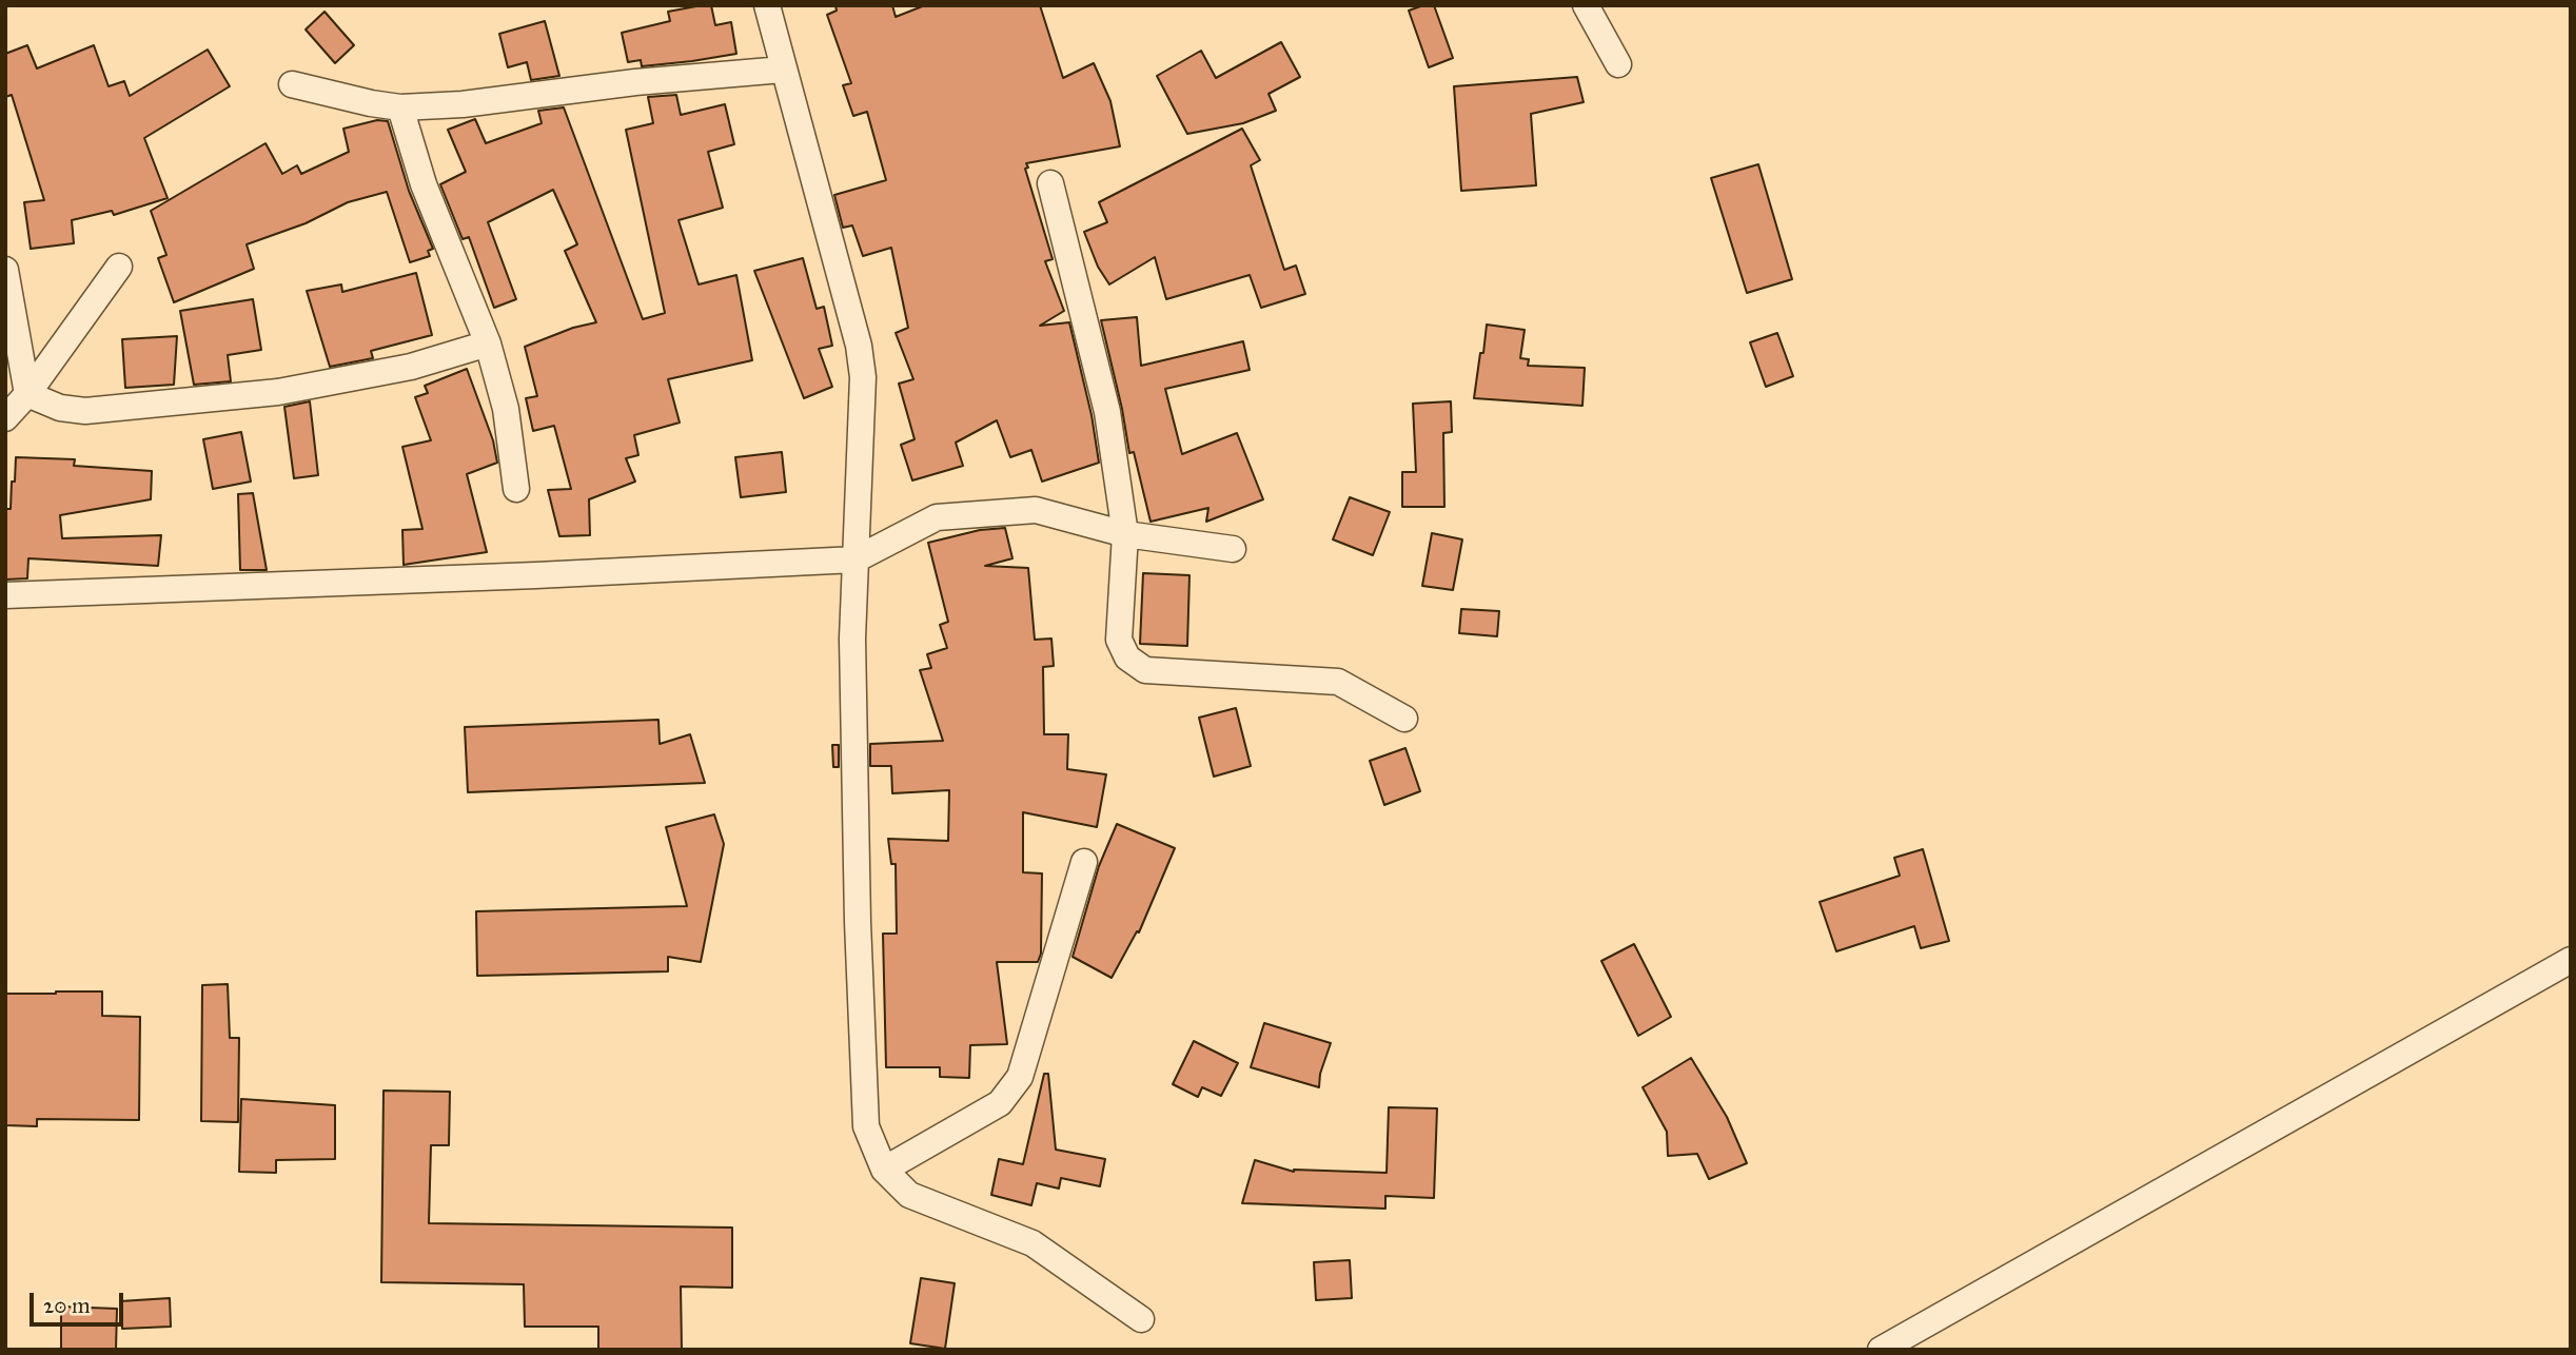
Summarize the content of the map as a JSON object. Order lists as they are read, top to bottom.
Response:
{
  "scale_bar": "20 m"
}
